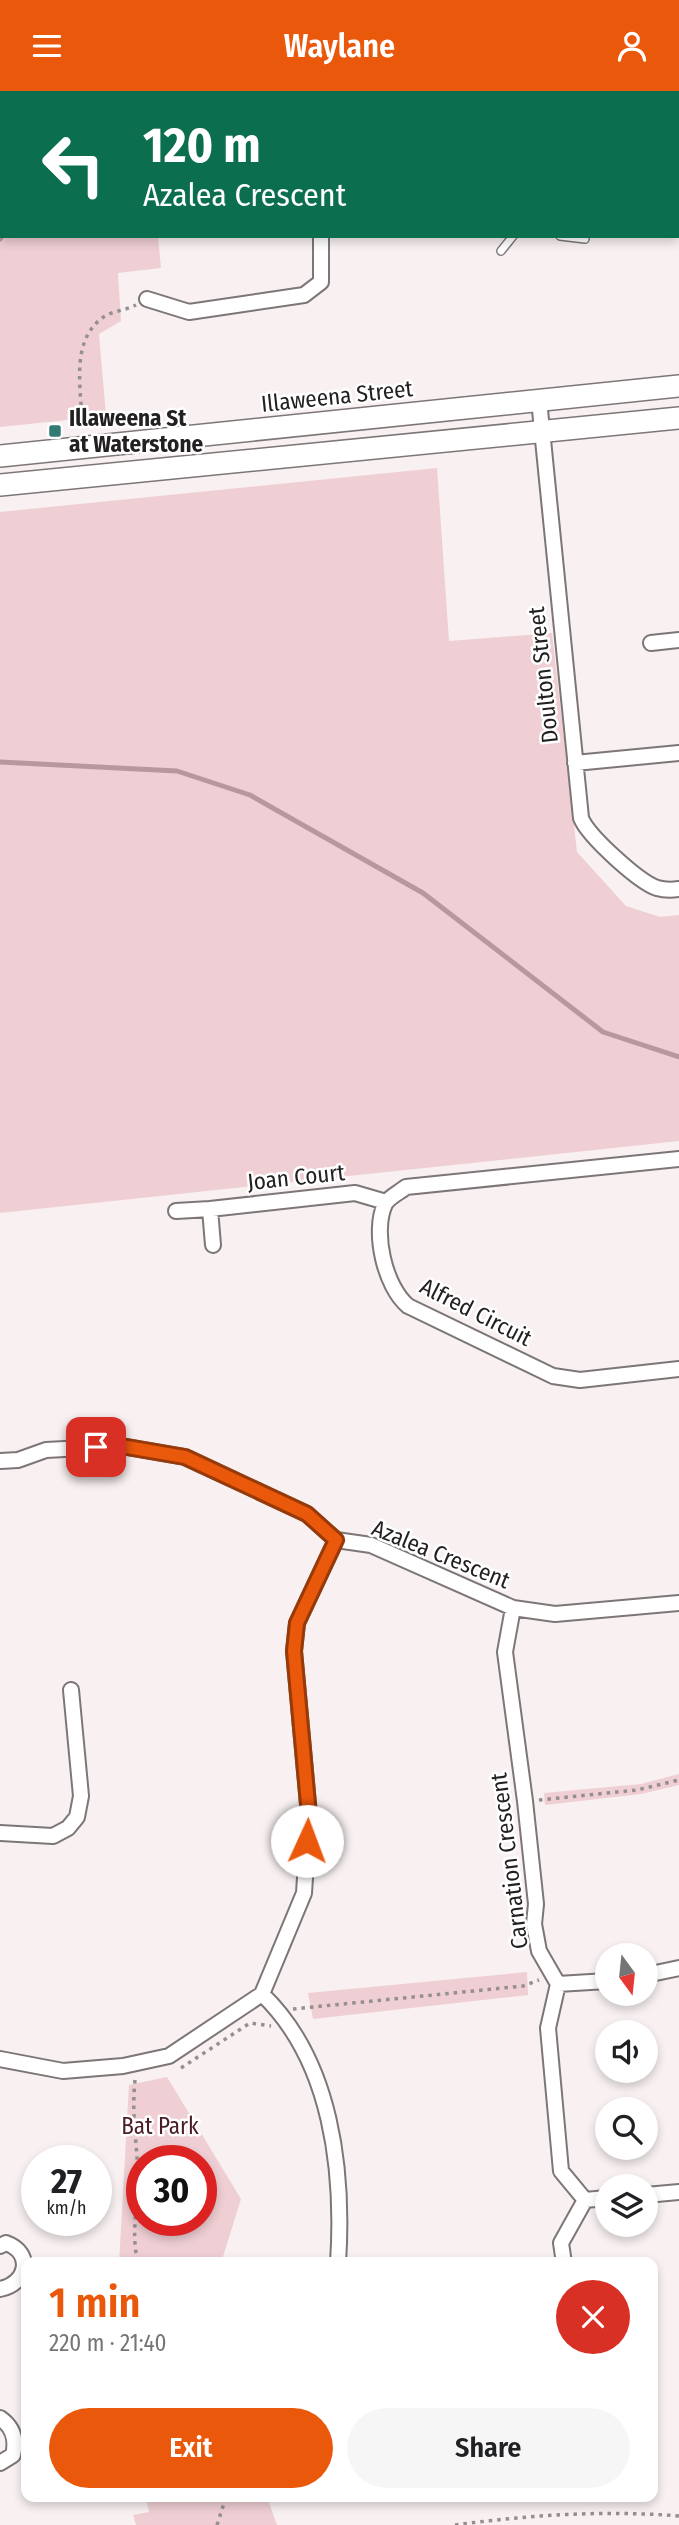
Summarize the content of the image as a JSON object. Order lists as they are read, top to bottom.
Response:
{
  "streets": {
    "main road": ["Illaweena Street"],
    "street": [
      "Doulton Street",
      "Joan Court",
      "Alfred Circuit",
      "Azalea Crescent",
      "Carnation Crescent"
    ]
  },
  "crossings": [
    ["Illaweena Street", "Doulton Street"],
    ["Joan Court", "Alfred Circuit"],
    ["Azalea Crescent", "Carnation Crescent"]
  ],
  "parks": ["Bat Park"],
  "places": {
    "transit": ["Illaweena St at Waterstone"]
  },
  "north": "bottom",
  "page": {
    "header": "Waylane",
    "turn": ["120 m", "Azalea Crescent"],
    "speed": "27 km/h",
    "limit": "30",
    "heading": ["1 min", "220 m · 21:40"],
    "buttons": ["Exit", "Share"]
  }
}
